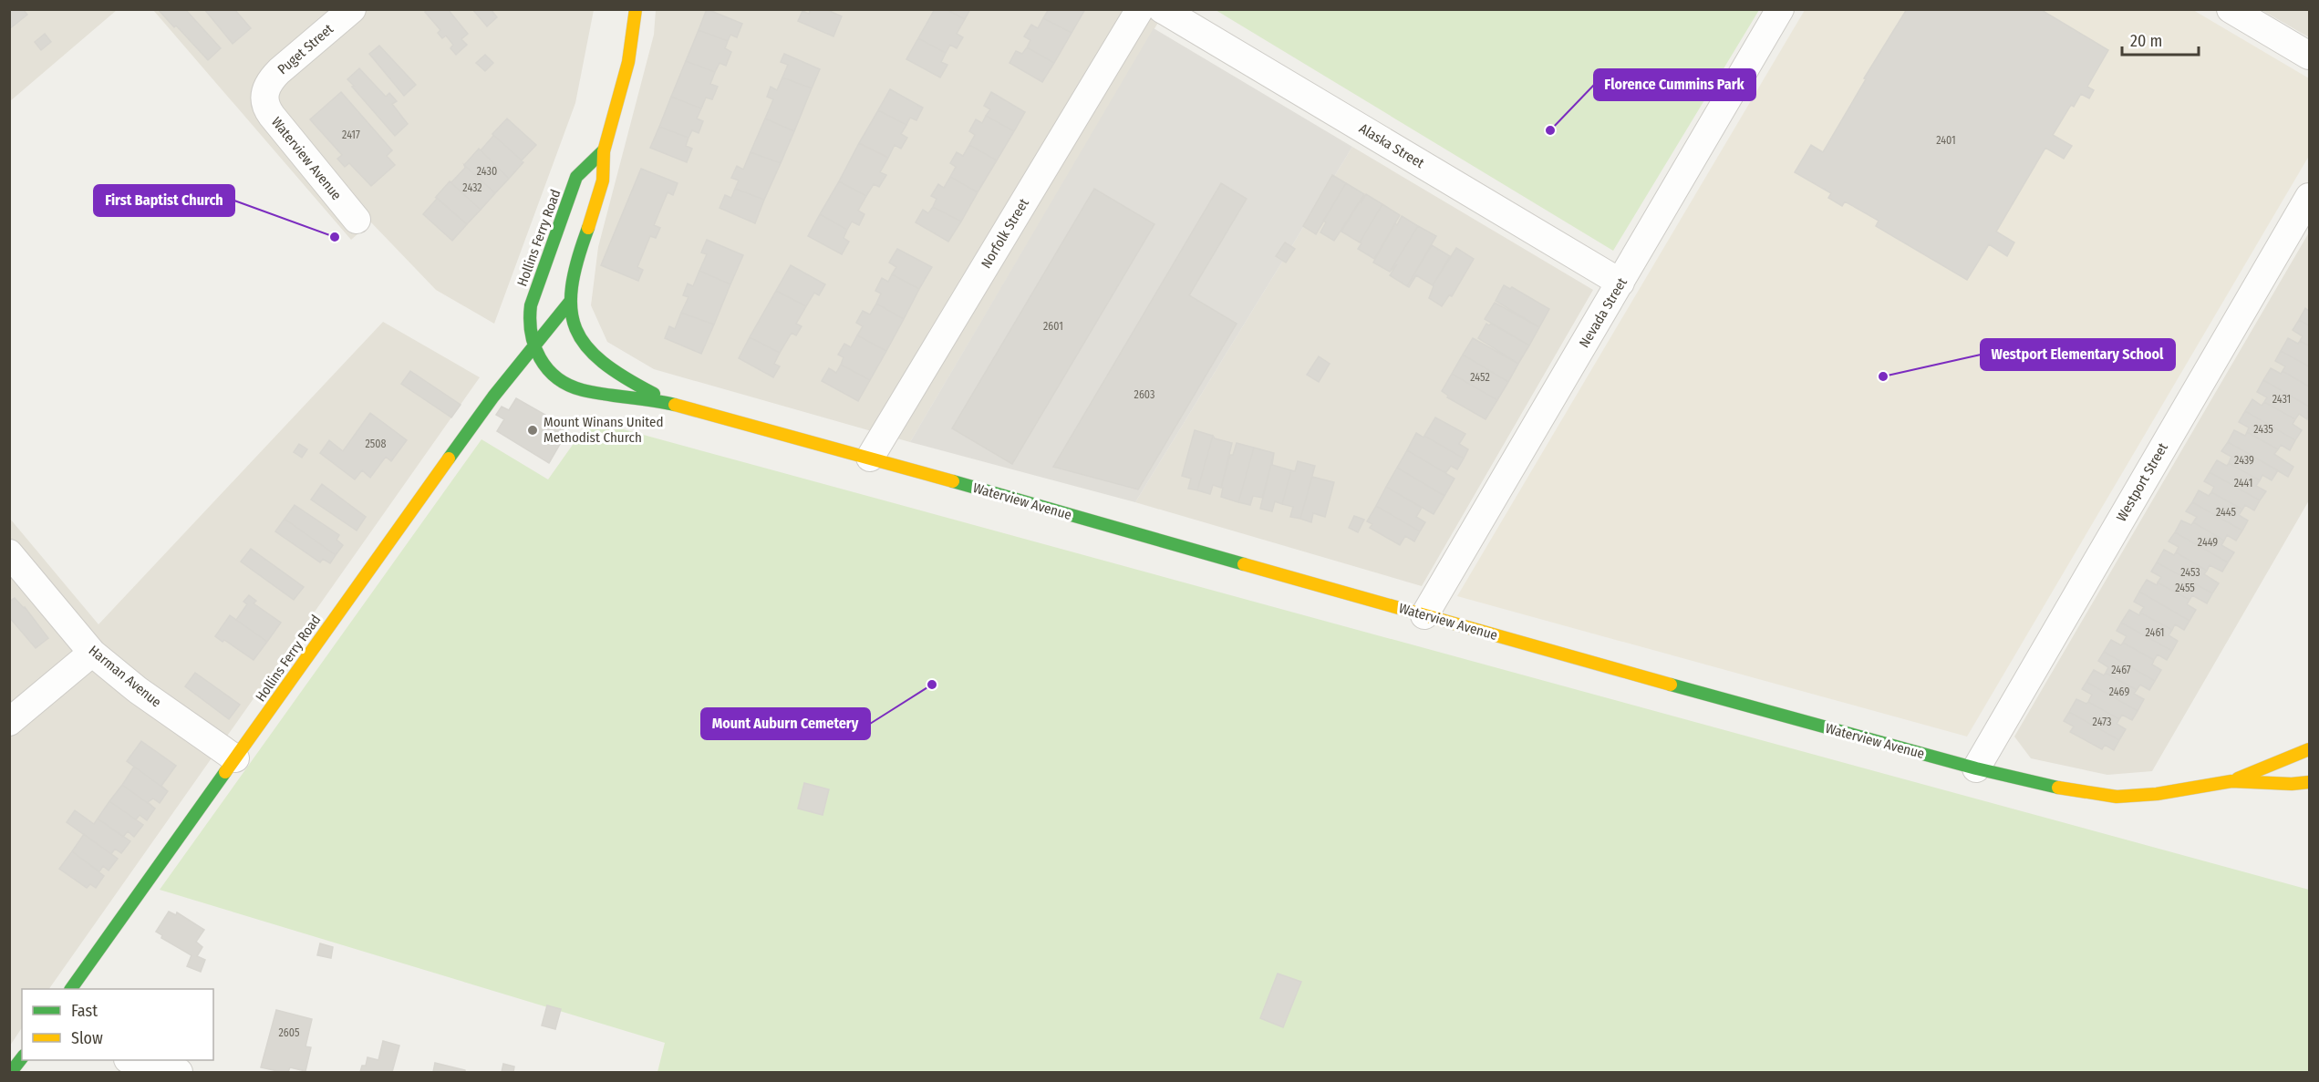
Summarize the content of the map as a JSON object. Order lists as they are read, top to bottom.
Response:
{
  "streets": {
    "street": [
      "Puget Street",
      "Alaska Street",
      "Waterview Avenue",
      "Norfolk Street",
      "Hollins Ferry Road",
      "Nevada Street",
      "Westport Street",
      "Harman Avenue"
    ]
  },
  "crossings": [
    ["Puget Street", "Waterview Avenue"],
    ["Alaska Street", "Nevada Street"],
    ["Waterview Avenue", "Norfolk Street"],
    ["Waterview Avenue", "Hollins Ferry Road"],
    ["Waterview Avenue", "Nevada Street"],
    ["Waterview Avenue", "Westport Street"],
    ["Hollins Ferry Road", "Harman Avenue"]
  ],
  "places": [
    "Florence Cummins Park",
    "First Baptist Church",
    "Westport Elementary School",
    "Mount Winans United Methodist Church",
    "Mount Auburn Cemetery"
  ],
  "house_numbers": [
    "2417",
    "2401",
    "2430",
    "2432",
    "2601",
    "2452",
    "2603",
    "2431",
    "2435",
    "2508",
    "2439",
    "2441",
    "2445",
    "2449",
    "2453",
    "2455",
    "2461",
    "2467",
    "2469",
    "2473",
    "2605"
  ],
  "legend": ["Fast", "Slow"],
  "scale_bar": "20 m"
}
